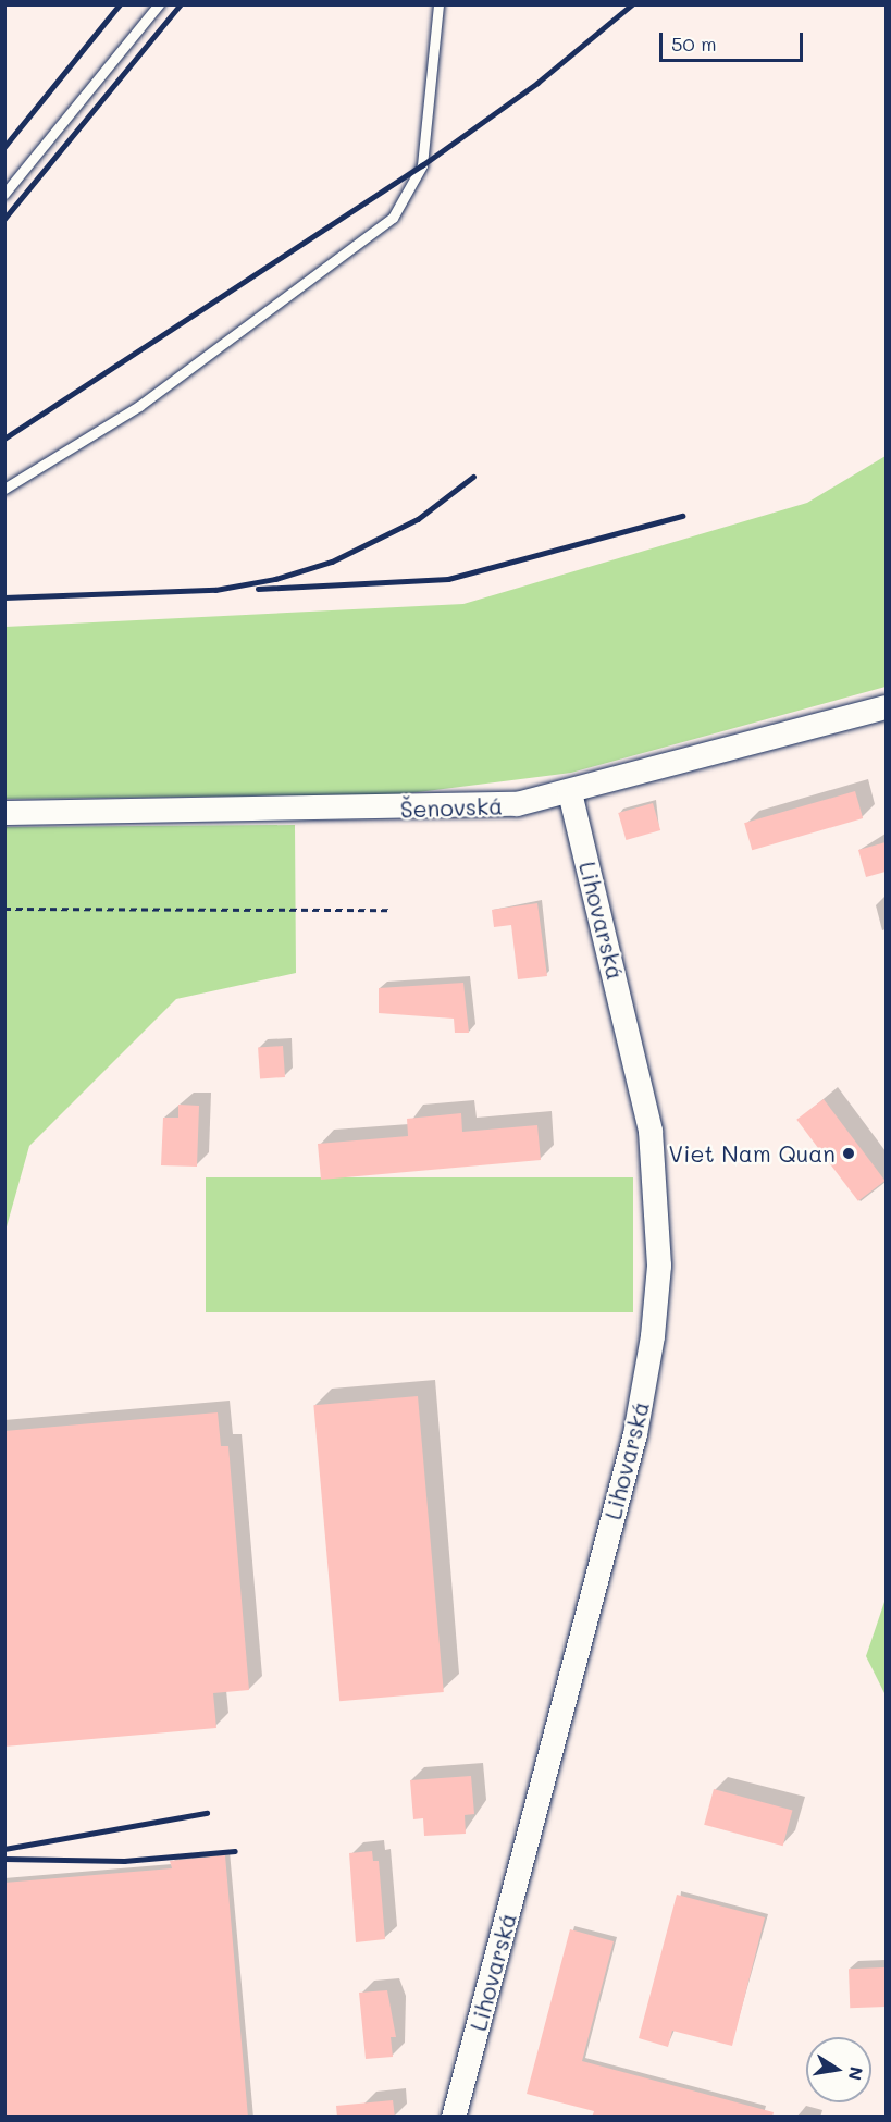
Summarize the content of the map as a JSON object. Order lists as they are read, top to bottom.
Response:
{
  "streets": {
    "street": ["Šenovská", "Lihovarská"]
  },
  "crossings": [
    ["Šenovská", "Lihovarská"]
  ],
  "places": ["Viet Nam Quan"],
  "scale_bar": "50 m",
  "north": "right"
}
